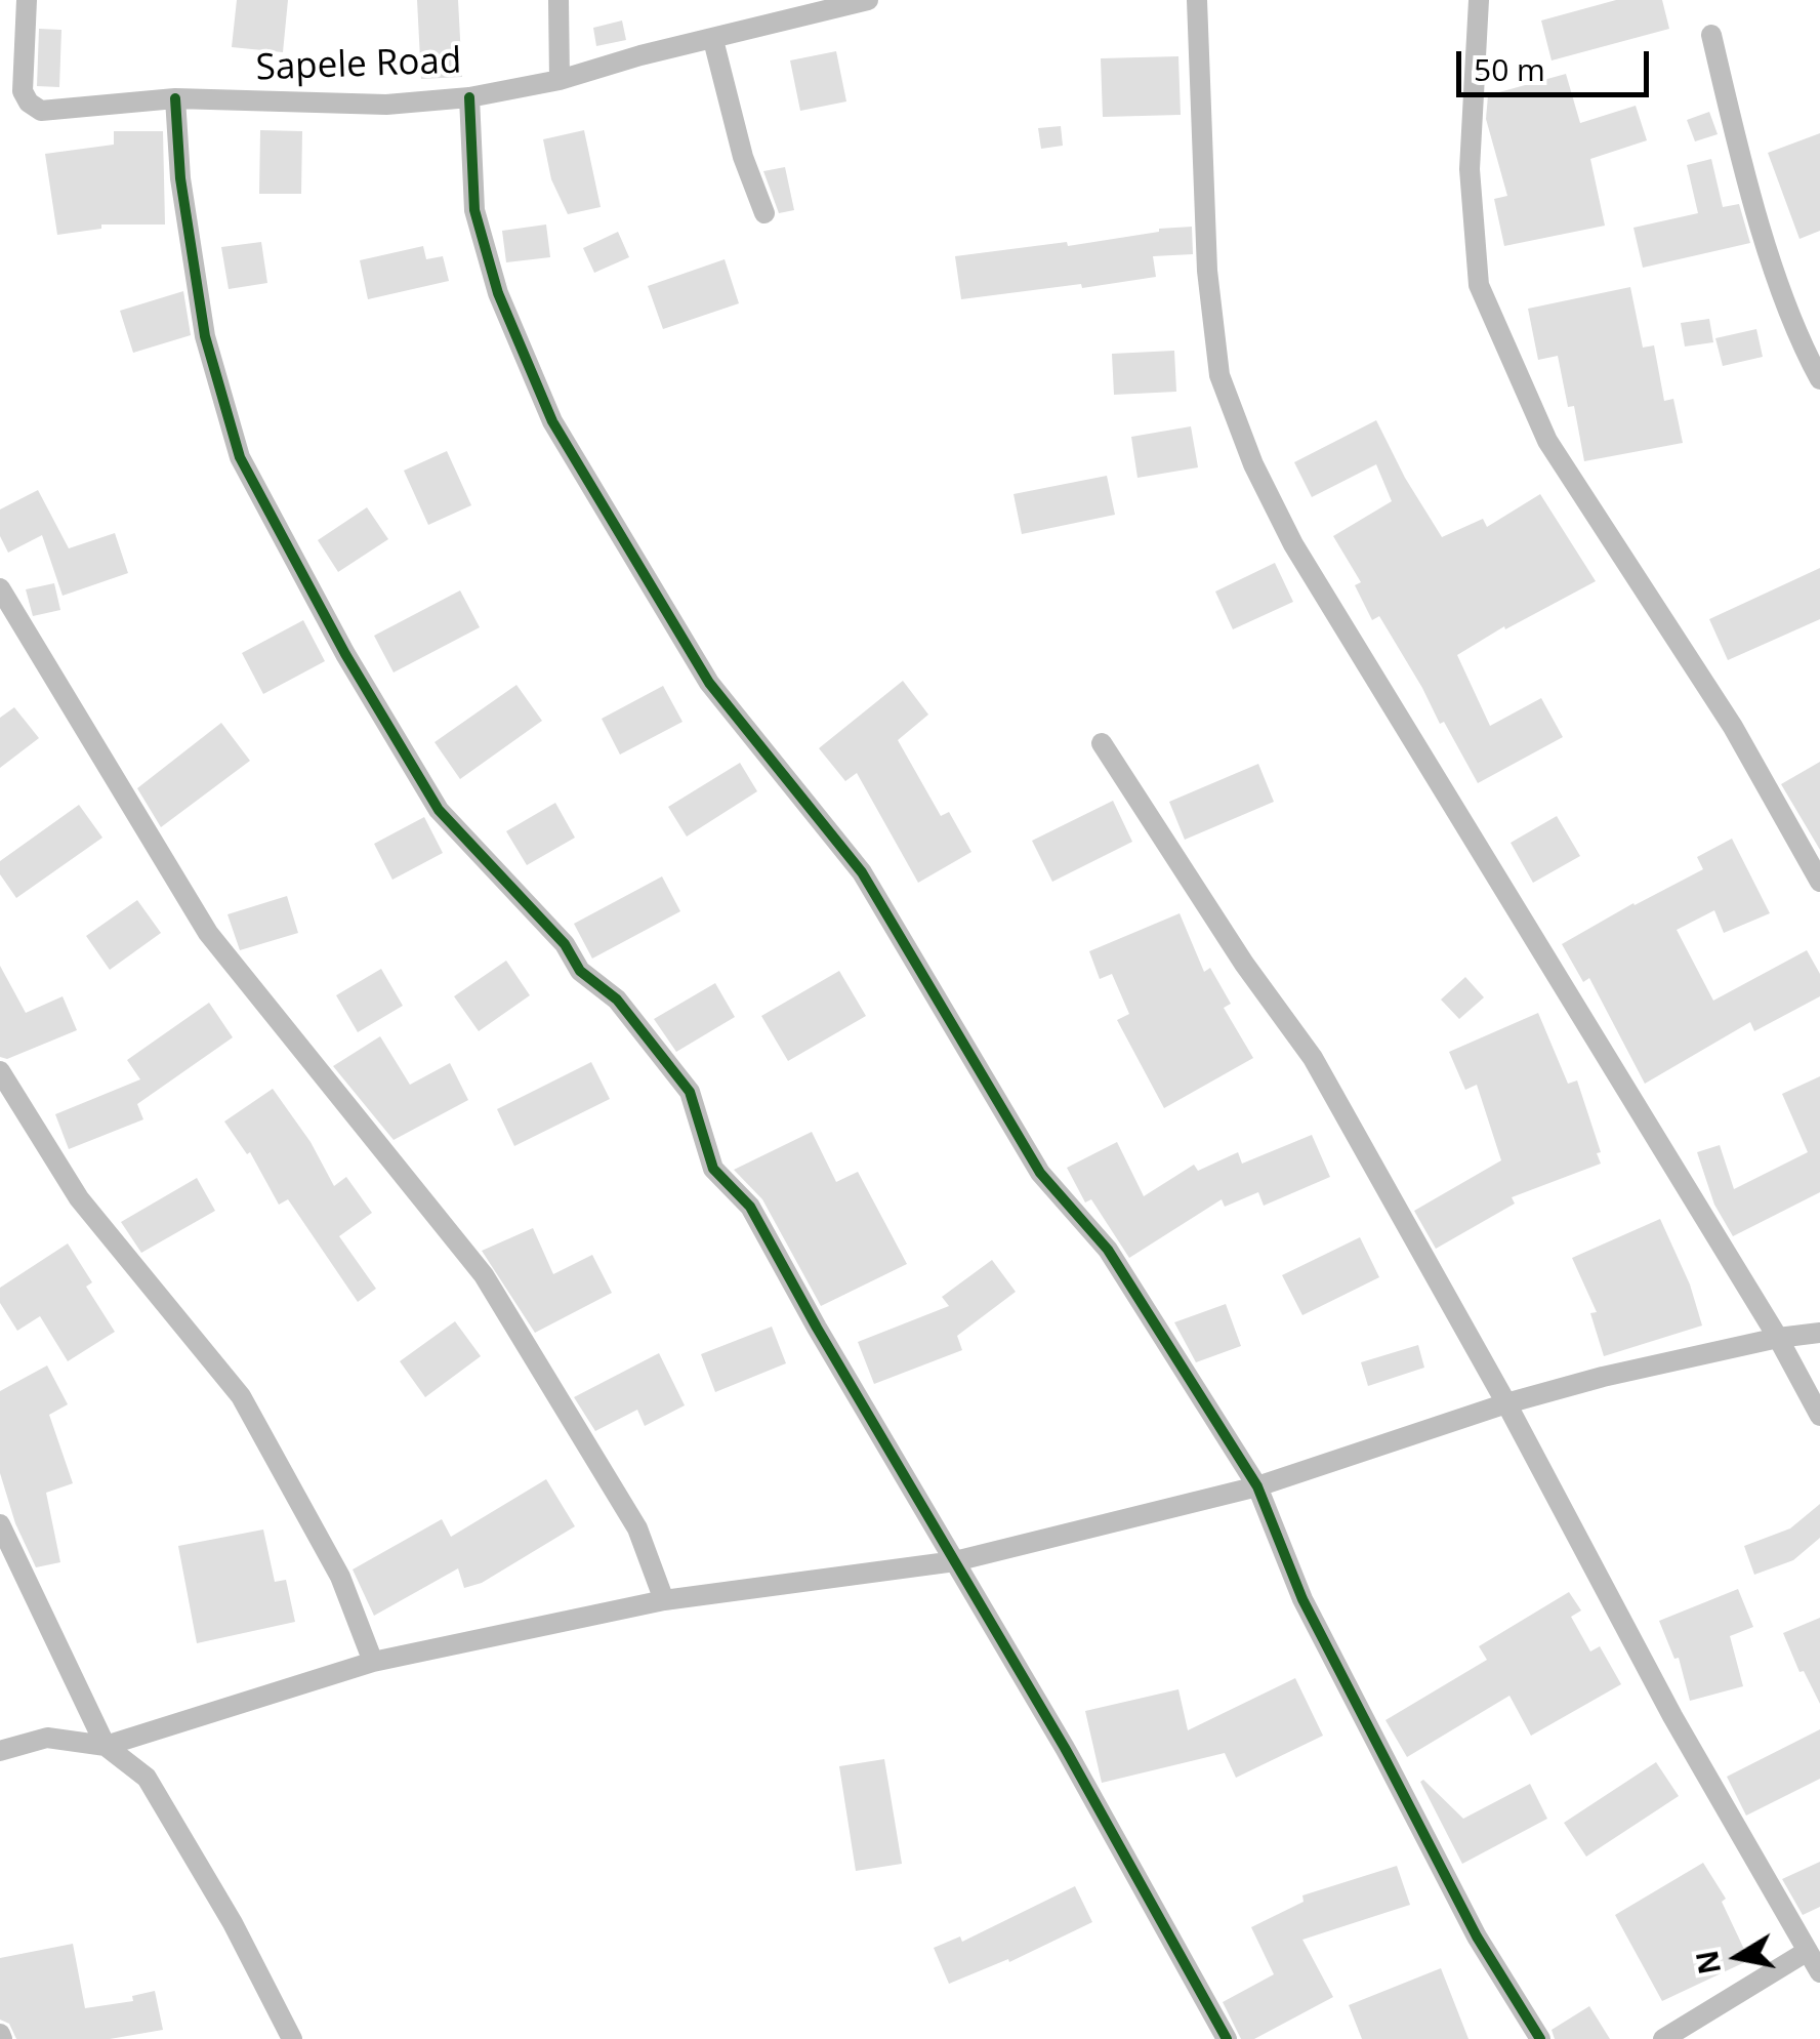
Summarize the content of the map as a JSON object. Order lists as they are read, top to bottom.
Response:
{
  "streets": {
    "street": ["Sapele Road"]
  },
  "scale_bar": "50 m",
  "north": "left"
}
